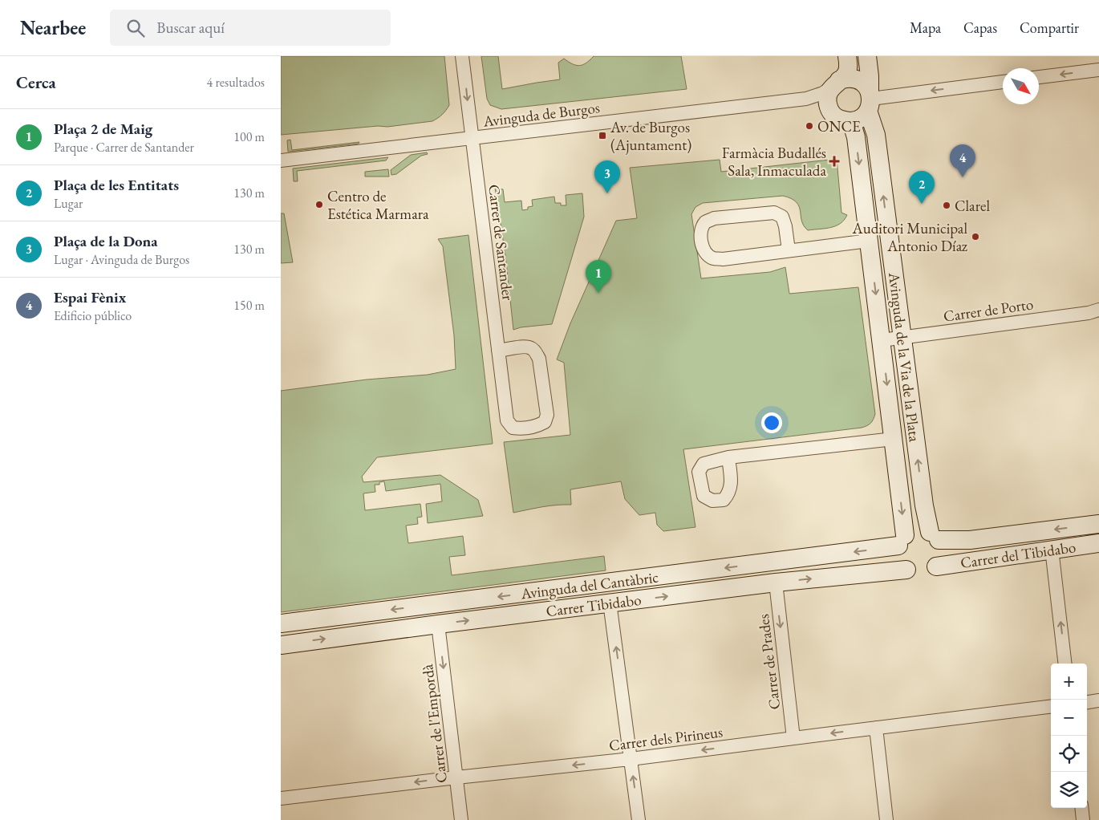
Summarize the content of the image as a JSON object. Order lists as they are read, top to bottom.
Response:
{
  "streets": {
    "street": [
      "Avinguda de Burgos",
      "Carrer de Santander",
      "Carrer de Porto",
      "Avinguda de la Via de la Plata",
      "Carrer del Tibidabo",
      "Avinguda del Cantàbric",
      "Carrer Tibidabo",
      "Carrer de Prades",
      "Carrer de l'Empordà",
      "Carrer dels Pirineus"
    ]
  },
  "crossings": [
    ["Avinguda de Burgos", "Carrer de Santander"],
    ["Avinguda de Burgos", "Avinguda de la Via de la Plata"],
    ["Carrer de Porto", "Avinguda de la Via de la Plata"],
    ["Avinguda de la Via de la Plata", "Carrer del Tibidabo"],
    ["Avinguda de la Via de la Plata", "Avinguda del Cantàbric"],
    ["Avinguda de la Via de la Plata", "Carrer Tibidabo"],
    ["Carrer del Tibidabo", "Avinguda del Cantàbric"],
    ["Carrer del Tibidabo", "Carrer Tibidabo"],
    ["Avinguda del Cantàbric", "Carrer Tibidabo"],
    ["Carrer Tibidabo", "Carrer de Prades"],
    ["Carrer Tibidabo", "Carrer de l'Empordà"],
    ["Carrer de Prades", "Carrer dels Pirineus"],
    ["Carrer de l'Empordà", "Carrer dels Pirineus"]
  ],
  "one_way": [
    "Avinguda del Cantàbric",
    "Carrer Tibidabo",
    "Carrer de Prades",
    "Carrer de l'Empordà",
    "Carrer dels Pirineus"
  ],
  "places": {
    "other": [
      "ONCE",
      "Centro de Estética Marmara",
      "Clarel",
      "Auditori Municipal Antonio Díaz"
    ],
    "transit": ["Av. de Burgos (Ajuntament)"],
    "health": ["Farmàcia Budallés Sala, Inmaculada"]
  },
  "north": "bottom right",
  "page": {
    "header": "Nearbee",
    "search": "Buscar aquí",
    "nav": ["Mapa", "Capas", "Compartir"],
    "heading": ["Cerca", "4 resultados"],
    "list": [
      {
        "mark": "1",
        "name": "Plaça 2 de Maig",
        "note": "Parque · Carrer de Santander",
        "value": "100 m"
      },
      {
        "mark": "2",
        "name": "Plaça de les Entitats",
        "note": "Lugar",
        "value": "130 m"
      },
      {
        "mark": "3",
        "name": "Plaça de la Dona",
        "note": "Lugar · Avinguda de Burgos",
        "value": "130 m"
      },
      {
        "mark": "4",
        "name": "Espai Fènix",
        "note": "Edificio público",
        "value": "150 m"
      }
    ],
    "pins": [
      "4",
      "3",
      "2",
      "1"
    ],
    "map_buttons": ["+", "−"]
  }
}
